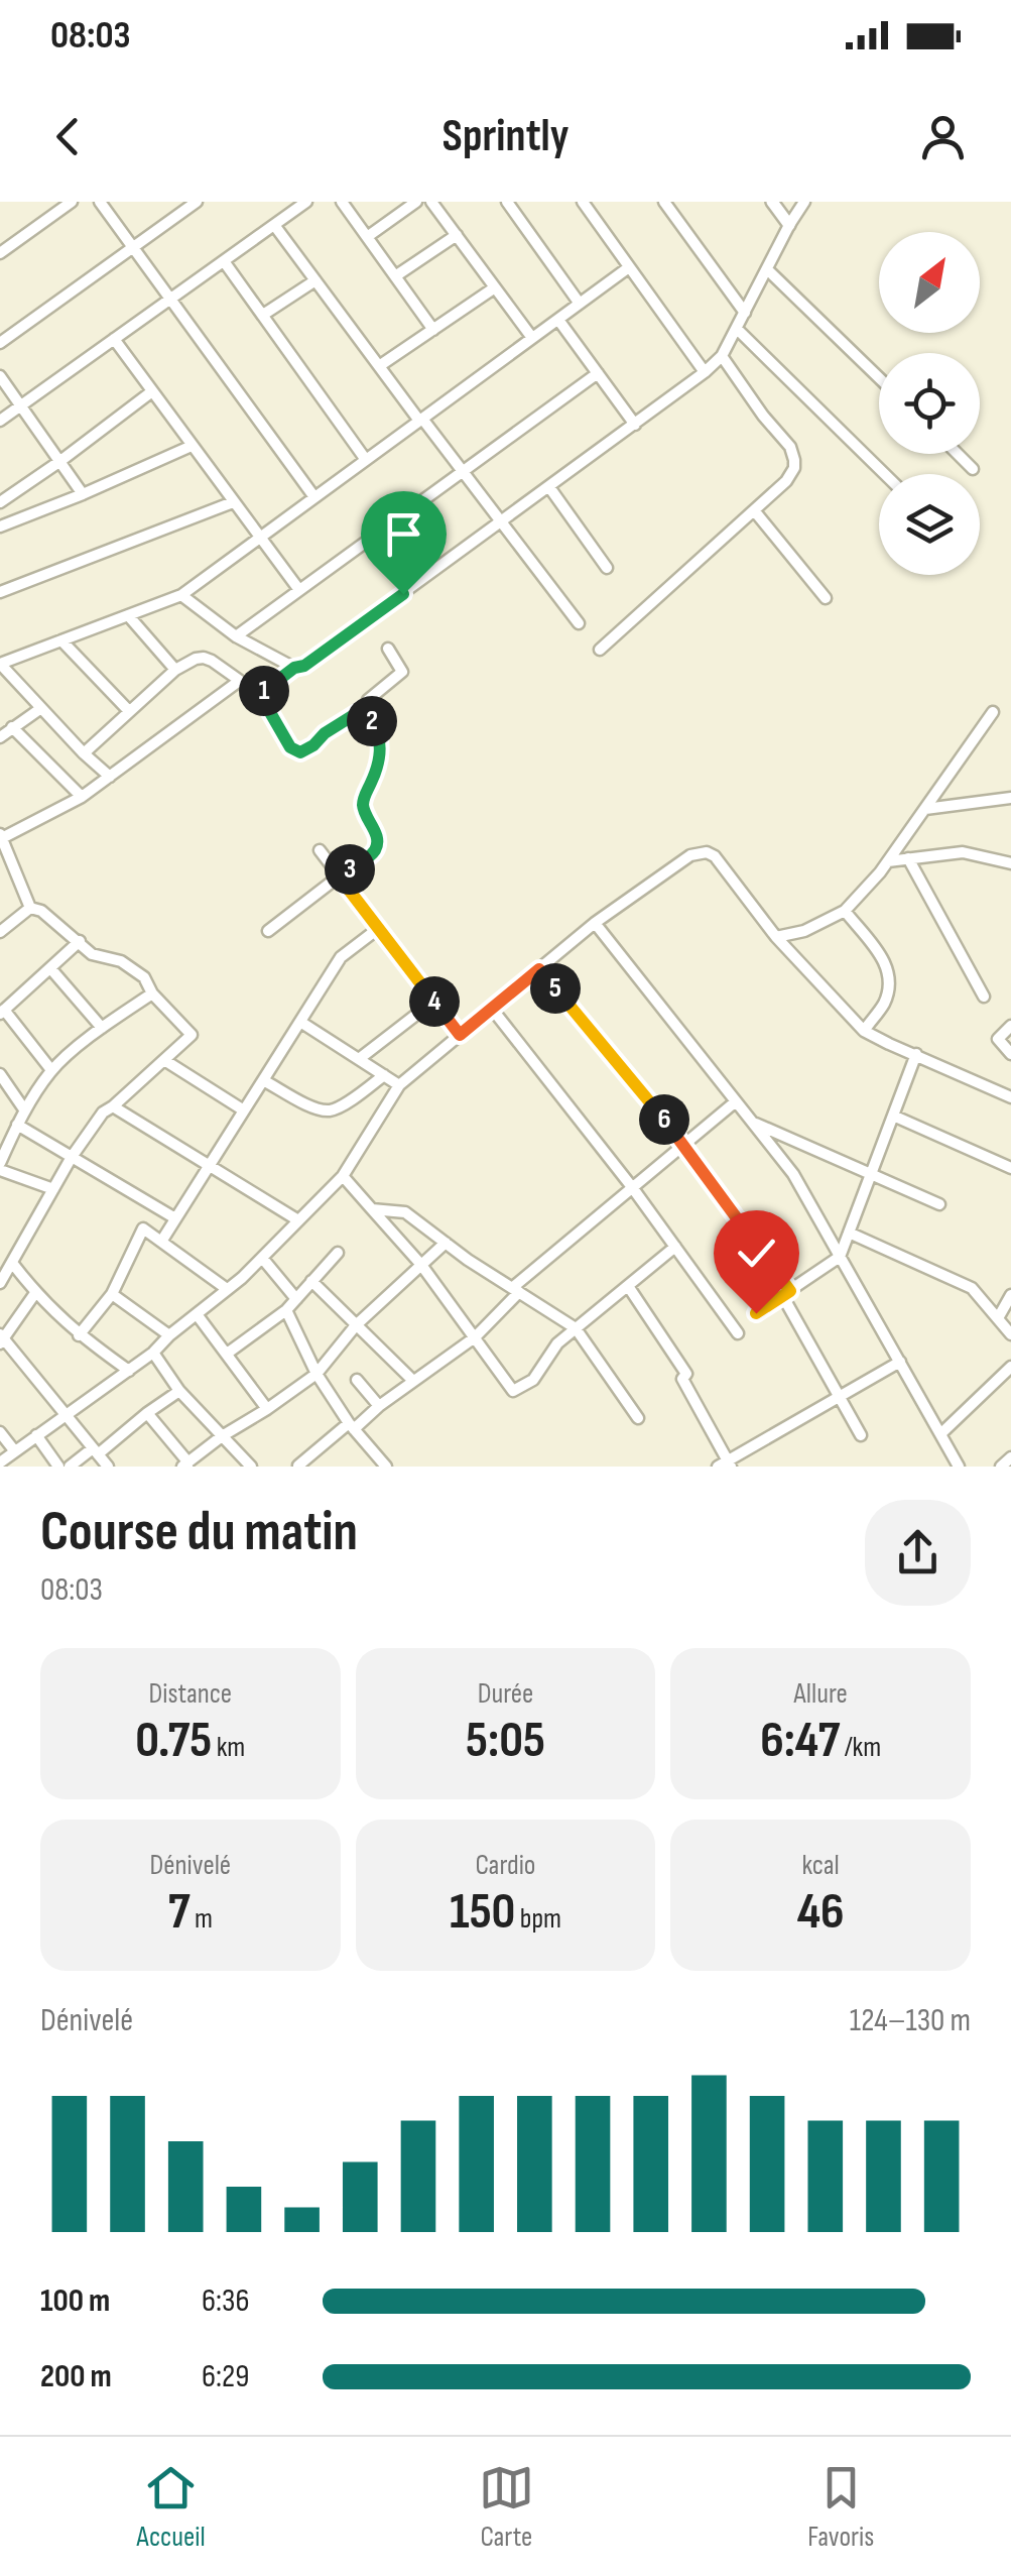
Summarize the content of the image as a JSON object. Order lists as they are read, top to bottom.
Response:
{
  "north": "top right",
  "page": {
    "status": "08:03",
    "header": "Sprintly",
    "pins": [
      "1",
      "2",
      "3",
      "5",
      "4",
      "6"
    ],
    "heading": ["Course du matin", "08:03"],
    "stats": [
      ["Distance", "0.75 km"],
      ["Durée", "5:05"],
      ["Allure", "6:47 /km"],
      ["Dénivelé", "7 m"],
      ["Cardio", "150 bpm"],
      ["kcal", "46"]
    ],
    "chart": ["Dénivelé", "124–130 m"],
    "list": [
      {
        "name": "100 m",
        "note": "6:36"
      },
      {
        "name": "200 m",
        "note": "6:29"
      }
    ],
    "tabs": ["Accueil", "Carte", "Favoris"]
  }
}
